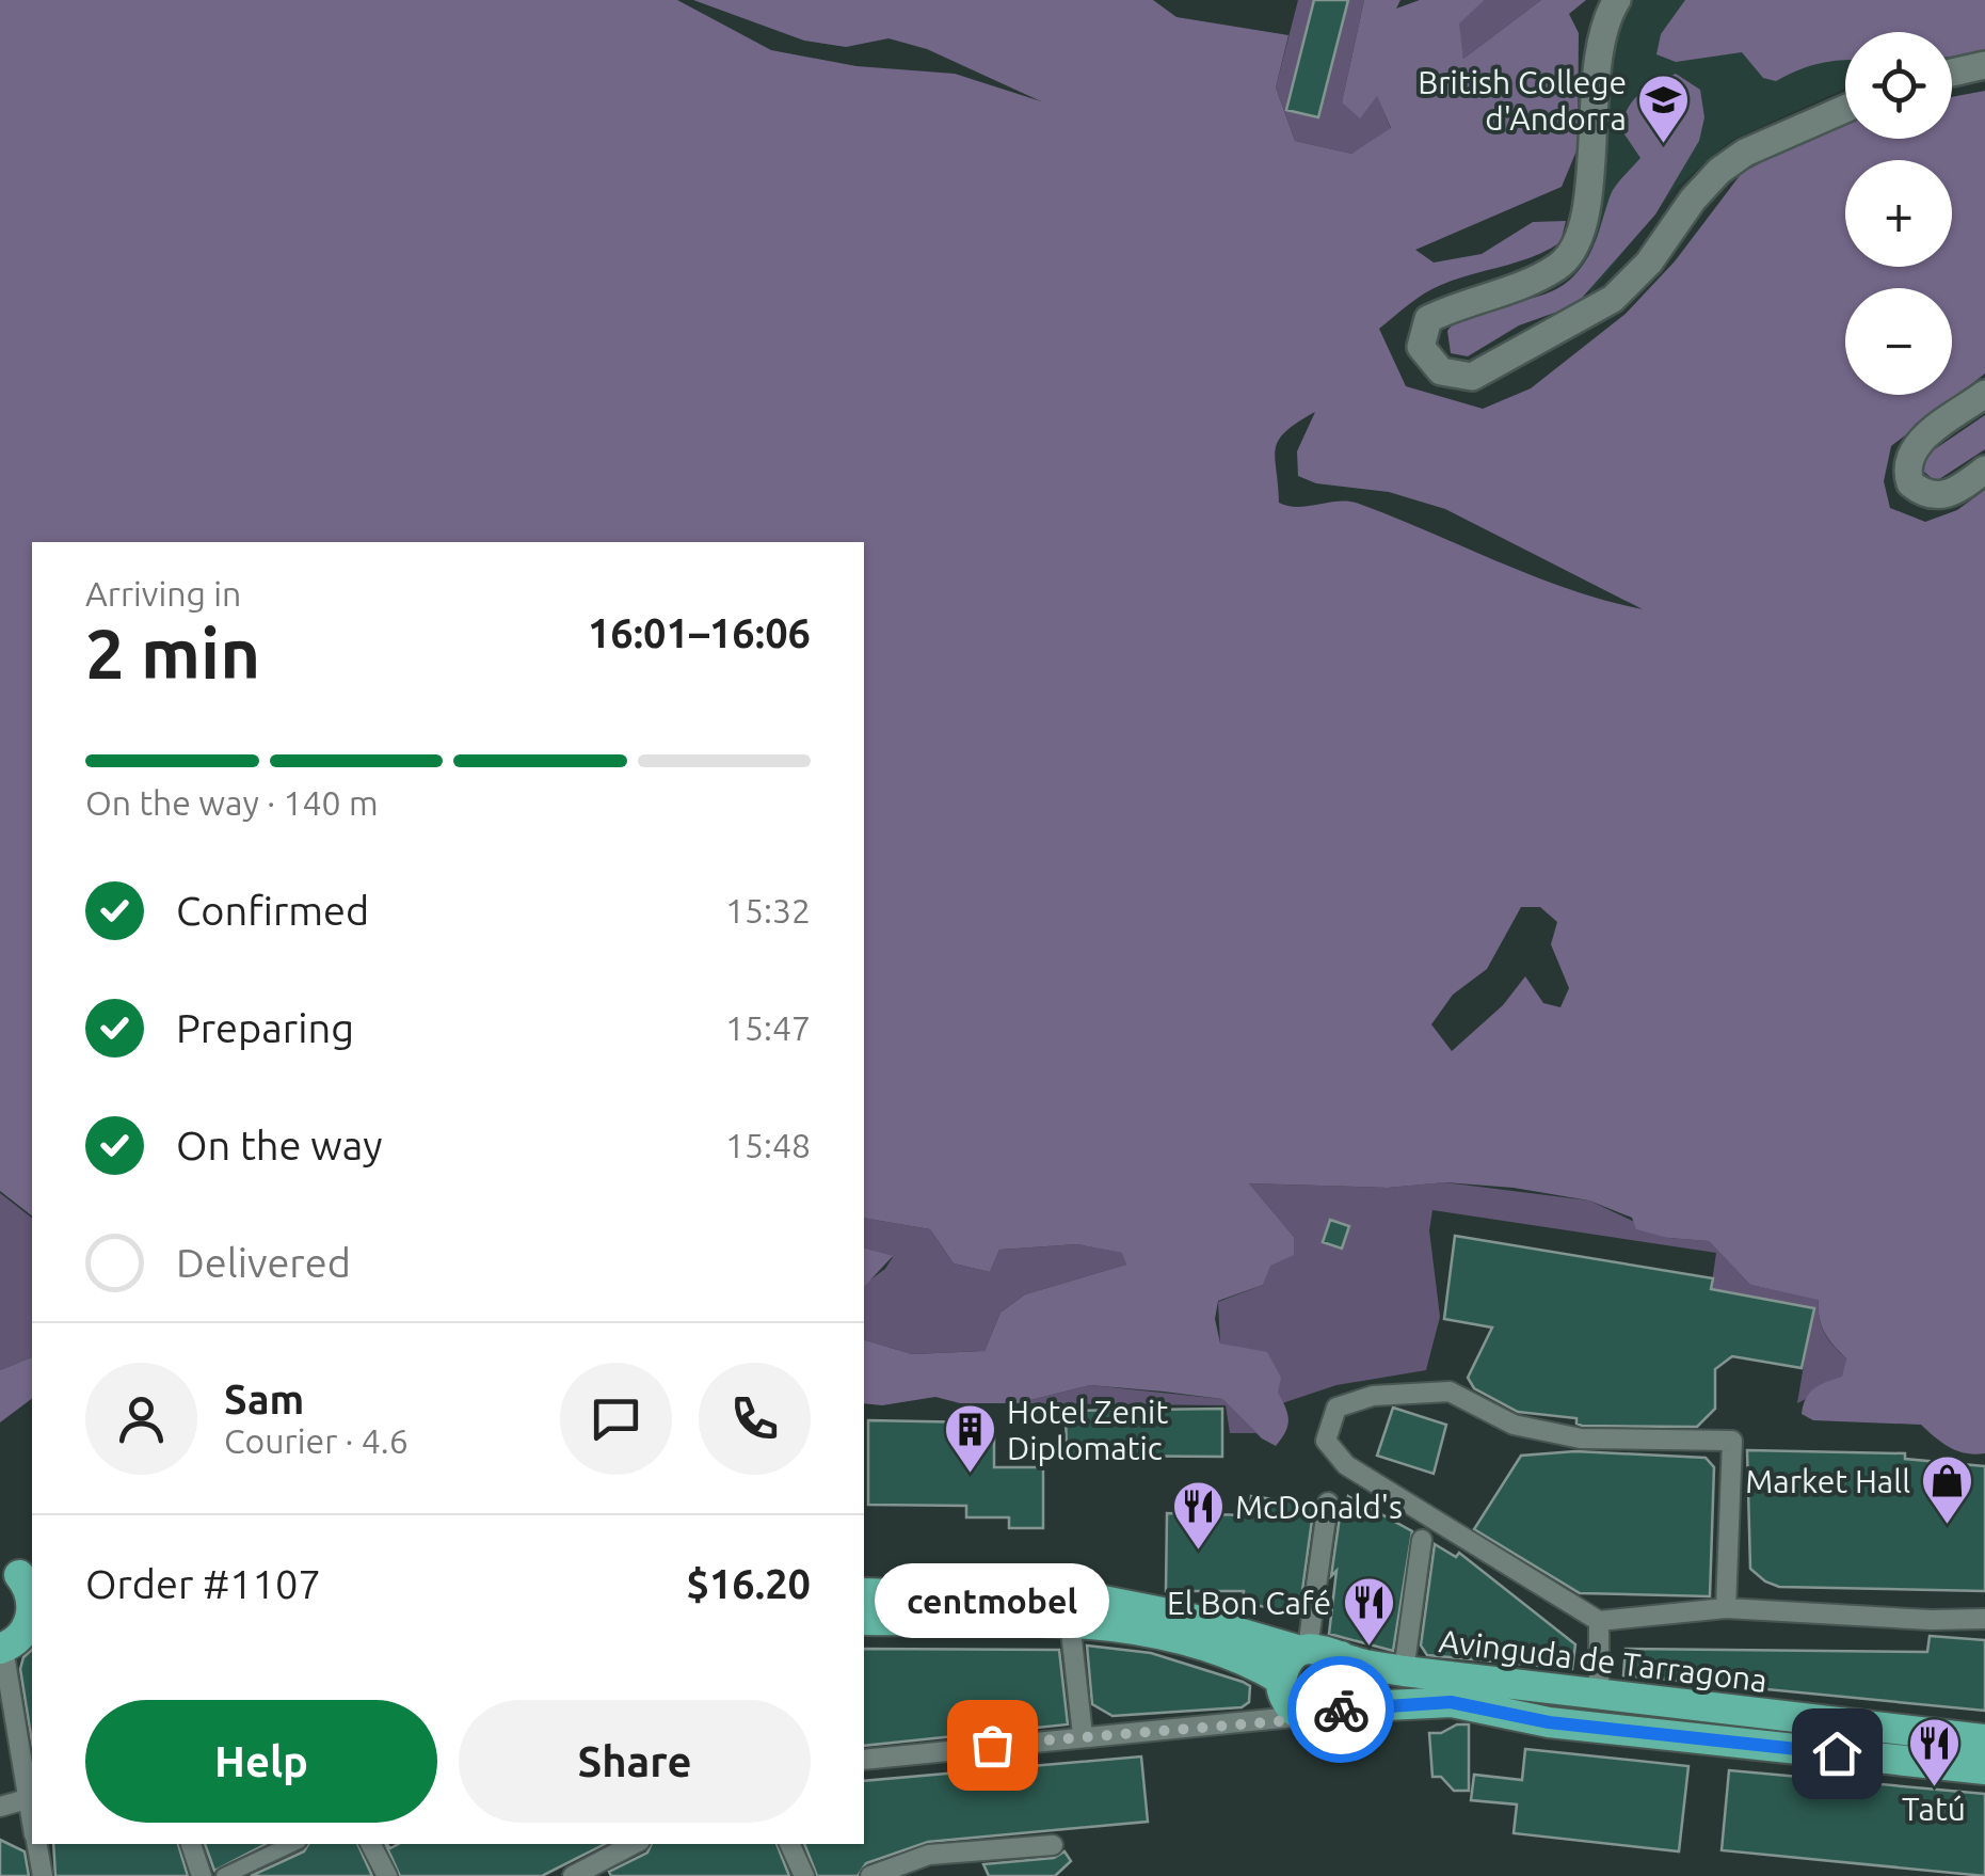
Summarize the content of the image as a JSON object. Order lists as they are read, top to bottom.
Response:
{
  "streets": {
    "highway": ["Avinguda de Tarragona"]
  },
  "places": {
    "school or university": ["British College d'Andorra"],
    "building": ["Hotel Zenit Diplomatic"],
    "shop": ["Market Hall"],
    "restaurant": ["McDonald's", "El Bon Café", "Tatú"],
    "other": ["centmobel"]
  },
  "page": {
    "map_buttons": ["+", "−"],
    "heading": ["2 min", "Arriving in", "16:01–16:06"],
    "panel": [
      "Sam",
      "Courier · 4.6",
      "Order #1107",
      "$16.20"
    ],
    "bar": "On the way · 140 m",
    "list": [
      ["Confirmed", "15:32"],
      ["Preparing", "15:47"],
      ["On the way", "15:48"],
      "Delivered"
    ],
    "bubble": "centmobel",
    "buttons": ["Help", "Share"]
  }
}
